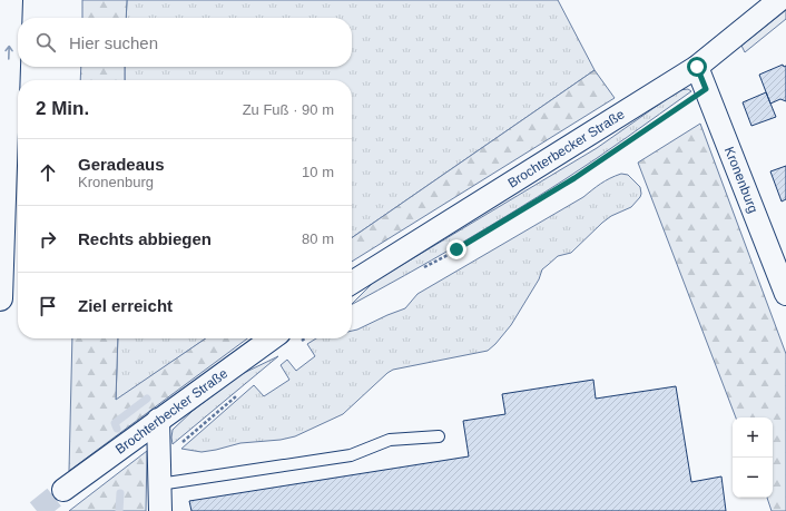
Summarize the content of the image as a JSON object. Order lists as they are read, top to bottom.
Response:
{
  "streets": {
    "street": ["Brochterbecker Straße", "Kronenburg"]
  },
  "crossings": [
    ["Brochterbecker Straße", "Kronenburg"]
  ],
  "page": {
    "search": "Hier suchen",
    "heading": ["2 Min.", "Zu Fuß · 90 m"],
    "list": [
      ["Geradeaus", "Kronenburg", "10 m"],
      ["Rechts abbiegen", "80 m"],
      "Ziel erreicht"
    ],
    "map_buttons": ["+", "−"]
  }
}
